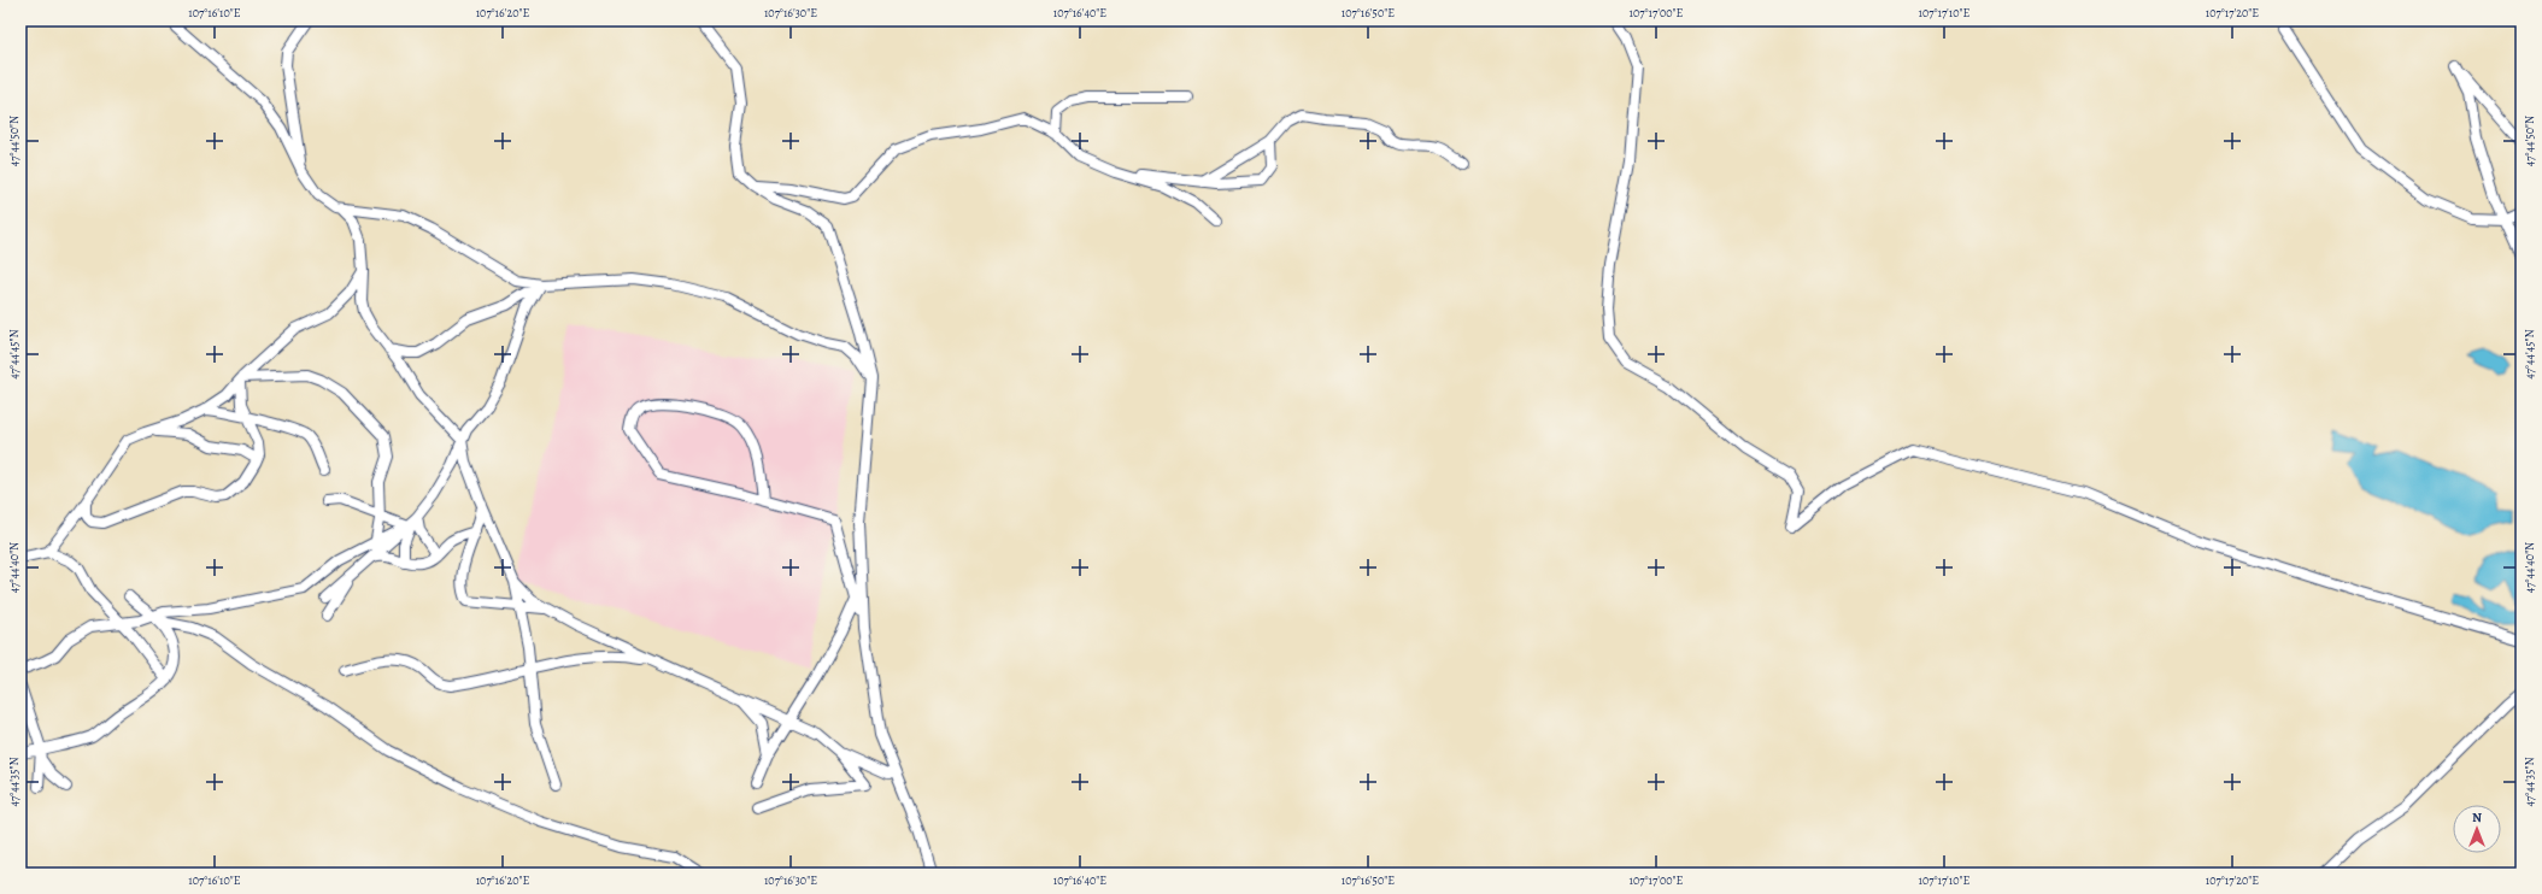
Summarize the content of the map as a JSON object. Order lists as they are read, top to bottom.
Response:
{
  "north": "top",
  "coordinates": [
    "107°16'10\"E",
    "107°16'20\"E",
    "107°16'30\"E",
    "107°16'40\"E",
    "107°16'50\"E",
    "107°17'00\"E",
    "107°17'10\"E",
    "107°17'20\"E",
    "47°44'50\"N",
    "47°44'45\"N",
    "47°44'40\"N",
    "47°44'35\"N"
  ]
}
